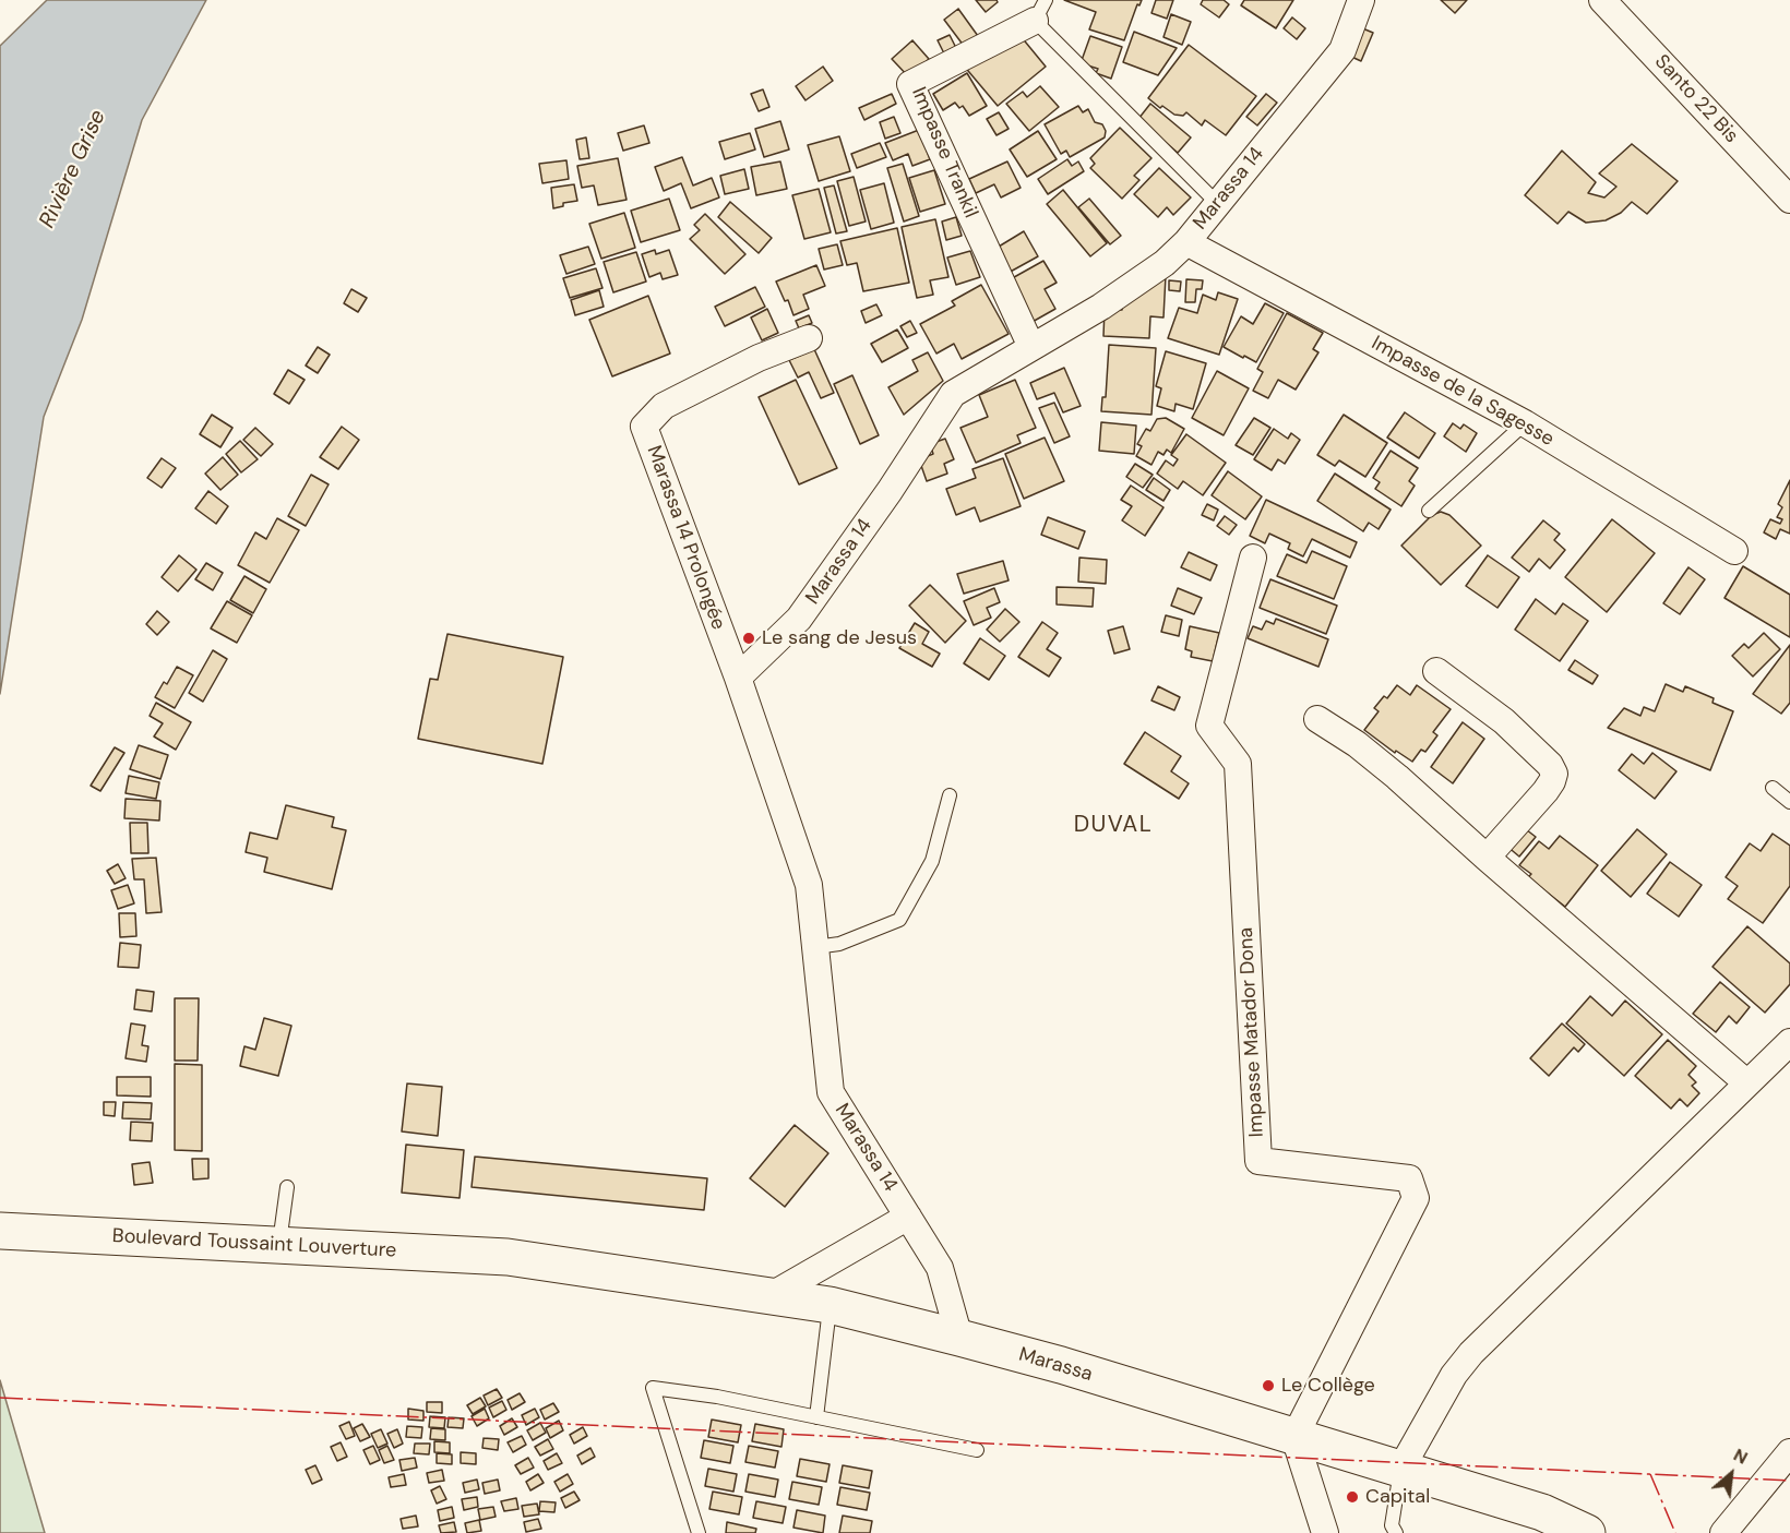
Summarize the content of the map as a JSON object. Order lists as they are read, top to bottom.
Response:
{
  "streets": {
    "main road": ["Boulevard Toussaint Louverture", "Marassa"],
    "street": [
      "Santo 22 Bis",
      "Impasse Trankil",
      "Marassa 14",
      "Impasse de la Sagesse",
      "Marassa 14 Prolongée",
      "Impasse Matador Dona"
    ]
  },
  "crossings": [
    ["Impasse Trankil", "Marassa 14"],
    ["Marassa 14", "Impasse de la Sagesse"],
    ["Marassa 14", "Marassa 14 Prolongée"],
    ["Marassa 14", "Marassa"],
    ["Impasse Matador Dona", "Marassa"],
    ["Boulevard Toussaint Louverture", "Marassa"]
  ],
  "districts": ["DUVAL"],
  "water": ["Rivière Grise"],
  "places": ["Le sang de Jesus", "Le Collège", "Capital"],
  "north": "top right"
}
